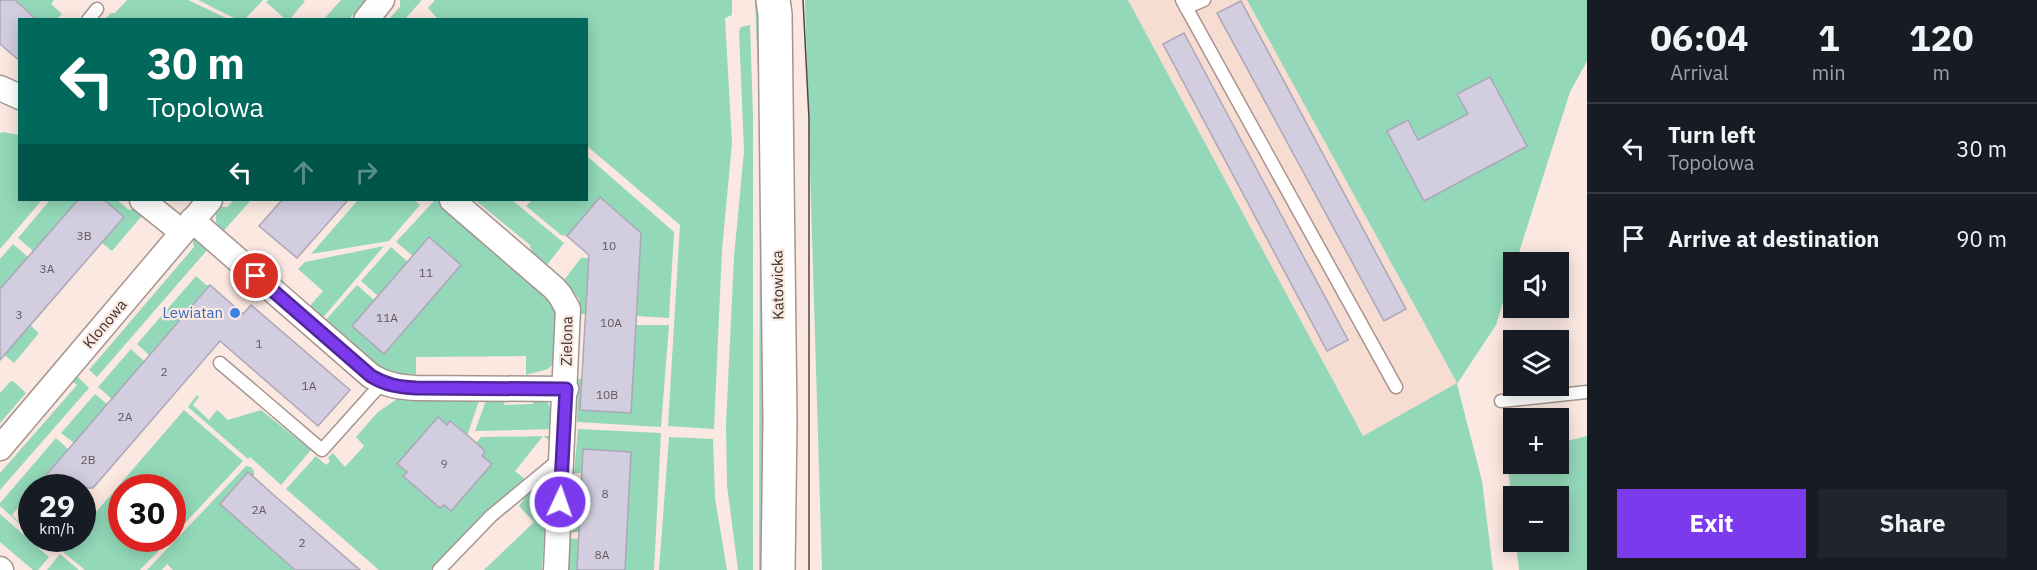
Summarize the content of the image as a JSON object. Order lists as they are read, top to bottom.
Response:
{
  "streets": {
    "main road": ["Katowicka"],
    "street": ["Klonowa", "Zielona"]
  },
  "places": ["Lewiatan"],
  "house_numbers": [
    "3B",
    "10",
    "3A",
    "11",
    "3",
    "11A",
    "10A",
    "1",
    "2",
    "1A",
    "10B",
    "2A",
    "2B",
    "9",
    "8",
    "2A",
    "2",
    "8A"
  ],
  "page": {
    "eta": [
      "06:04",
      "Arrival",
      "1",
      "min",
      "120",
      "m"
    ],
    "turn": ["30 m", "Topolowa"],
    "list": [
      {
        "name": "Turn left",
        "note": "Topolowa",
        "value": "30 m"
      },
      {
        "name": "Arrive at destination",
        "value": "90 m"
      }
    ],
    "map_buttons": ["+", "−"],
    "speed": "29 km/h",
    "limit": "30",
    "buttons": ["Exit", "Share"]
  }
}
